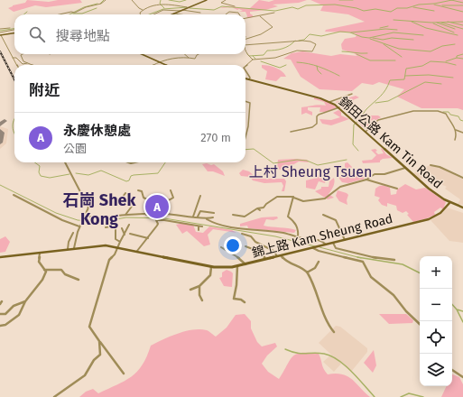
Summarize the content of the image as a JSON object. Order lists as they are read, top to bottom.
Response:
{
  "streets": {
    "main road": ["錦田公路 Kam Tin Road", "錦上路 Kam Sheung Road"]
  },
  "crossings": [
    ["錦田公路 Kam Tin Road", "錦上路 Kam Sheung Road"]
  ],
  "districts": ["上村 Sheung Tsuen", "石崗 Shek Kong"],
  "page": {
    "search": "搜尋地點",
    "heading": "附近",
    "list": [
      {
        "mark": "A",
        "name": "永慶休憩處",
        "note": "公園",
        "value": "270 m"
      }
    ],
    "pins": "A",
    "map_buttons": ["+", "−"]
  }
}
